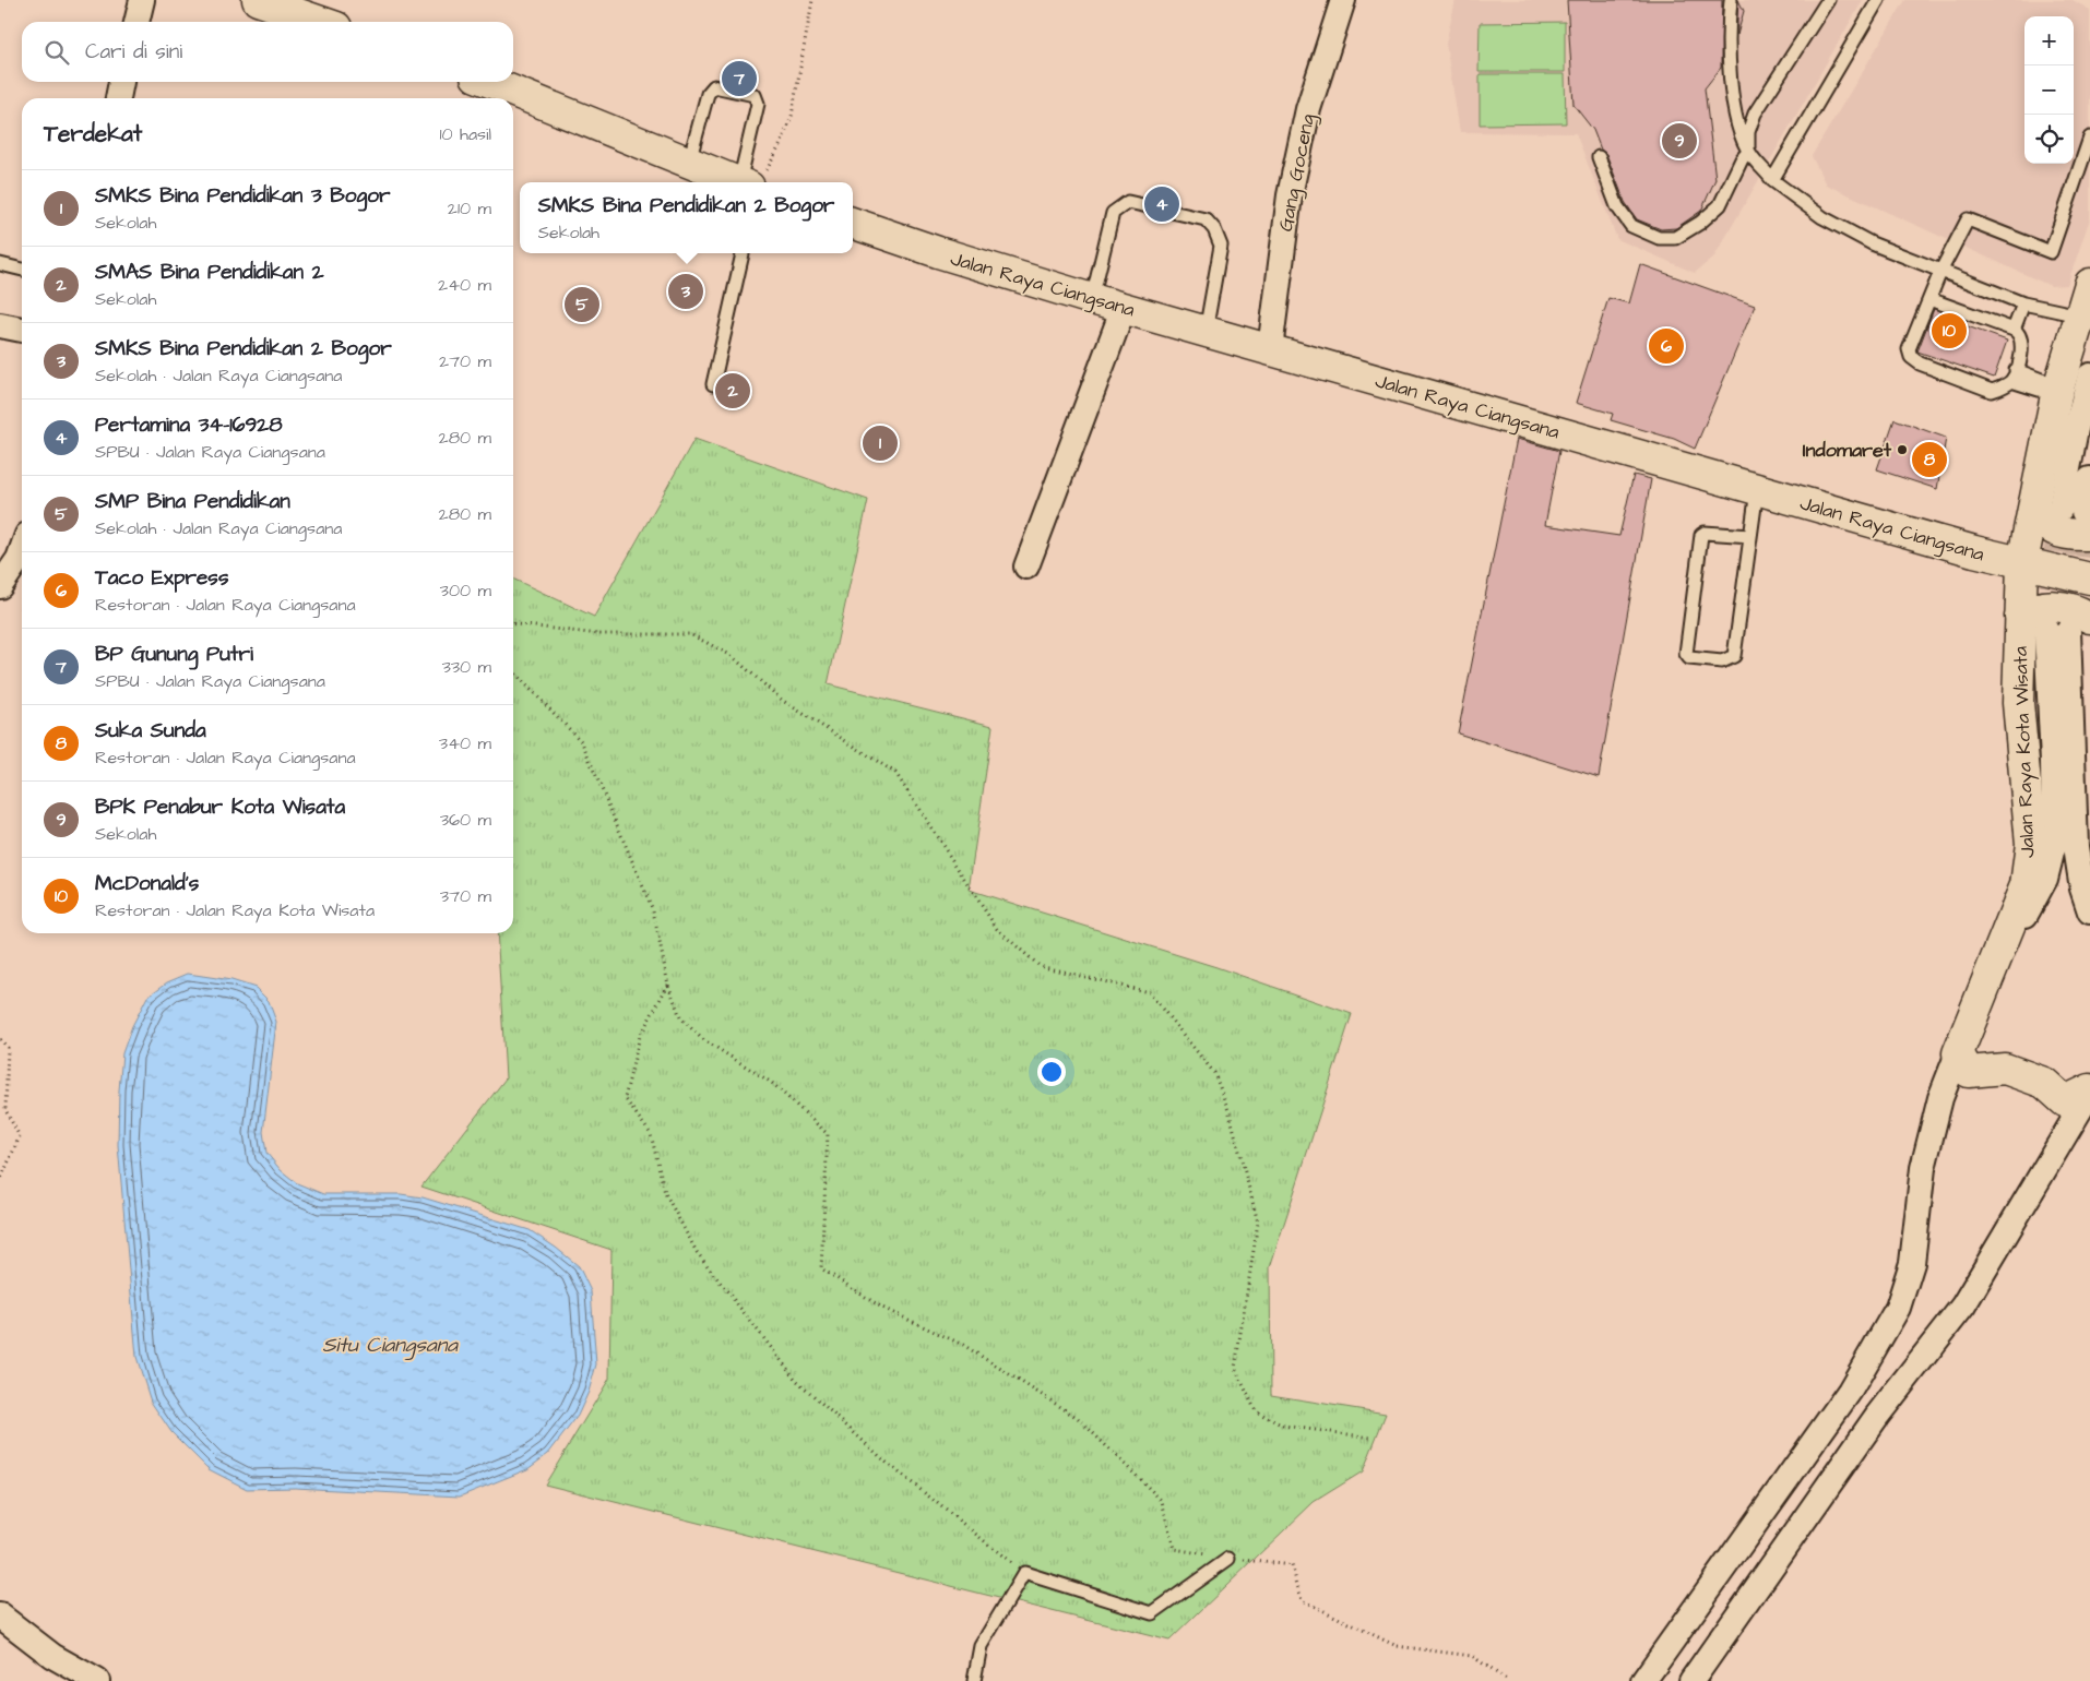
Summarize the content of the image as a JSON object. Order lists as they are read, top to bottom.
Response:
{
  "streets": {
    "main road": ["Jalan Raya Ciangsana", "Jalan Raya Kota Wisata"],
    "street": ["Gang Goceng"]
  },
  "crossings": [
    ["Gang Goceng", "Jalan Raya Ciangsana"],
    ["Jalan Raya Ciangsana", "Jalan Raya Kota Wisata"]
  ],
  "water": ["Situ Ciangsana"],
  "places": ["Indomaret"],
  "page": {
    "map_buttons": ["+", "−"],
    "search": "Cari di sini",
    "pins": [
      "7",
      "9",
      "4",
      "3",
      "5",
      "10",
      "6",
      "2",
      "1",
      "8"
    ],
    "heading": ["Terdekat", "10 hasil"],
    "list": [
      {
        "mark": "1",
        "name": "SMKS Bina Pendidikan 3 Bogor",
        "note": "Sekolah",
        "value": "210 m"
      },
      {
        "mark": "2",
        "name": "SMAS Bina Pendidikan 2",
        "note": "Sekolah",
        "value": "240 m"
      },
      {
        "mark": "3",
        "name": "SMKS Bina Pendidikan 2 Bogor",
        "note": "Sekolah · Jalan Raya Ciangsana",
        "value": "270 m"
      },
      {
        "mark": "4",
        "name": "Pertamina 34-16928",
        "note": "SPBU · Jalan Raya Ciangsana",
        "value": "280 m"
      },
      {
        "mark": "5",
        "name": "SMP Bina Pendidikan",
        "note": "Sekolah · Jalan Raya Ciangsana",
        "value": "280 m"
      },
      {
        "mark": "6",
        "name": "Taco Express",
        "note": "Restoran · Jalan Raya Ciangsana",
        "value": "300 m"
      },
      {
        "mark": "7",
        "name": "BP Gunung Putri",
        "note": "SPBU · Jalan Raya Ciangsana",
        "value": "330 m"
      },
      {
        "mark": "8",
        "name": "Suka Sunda",
        "note": "Restoran · Jalan Raya Ciangsana",
        "value": "340 m"
      },
      {
        "mark": "9",
        "name": "BPK Penabur Kota Wisata",
        "note": "Sekolah",
        "value": "360 m"
      },
      {
        "mark": "10",
        "name": "McDonald's",
        "note": "Restoran · Jalan Raya Kota Wisata",
        "value": "370 m"
      }
    ],
    "popup": ["SMKS Bina Pendidikan 2 Bogor", "Sekolah"]
  }
}
